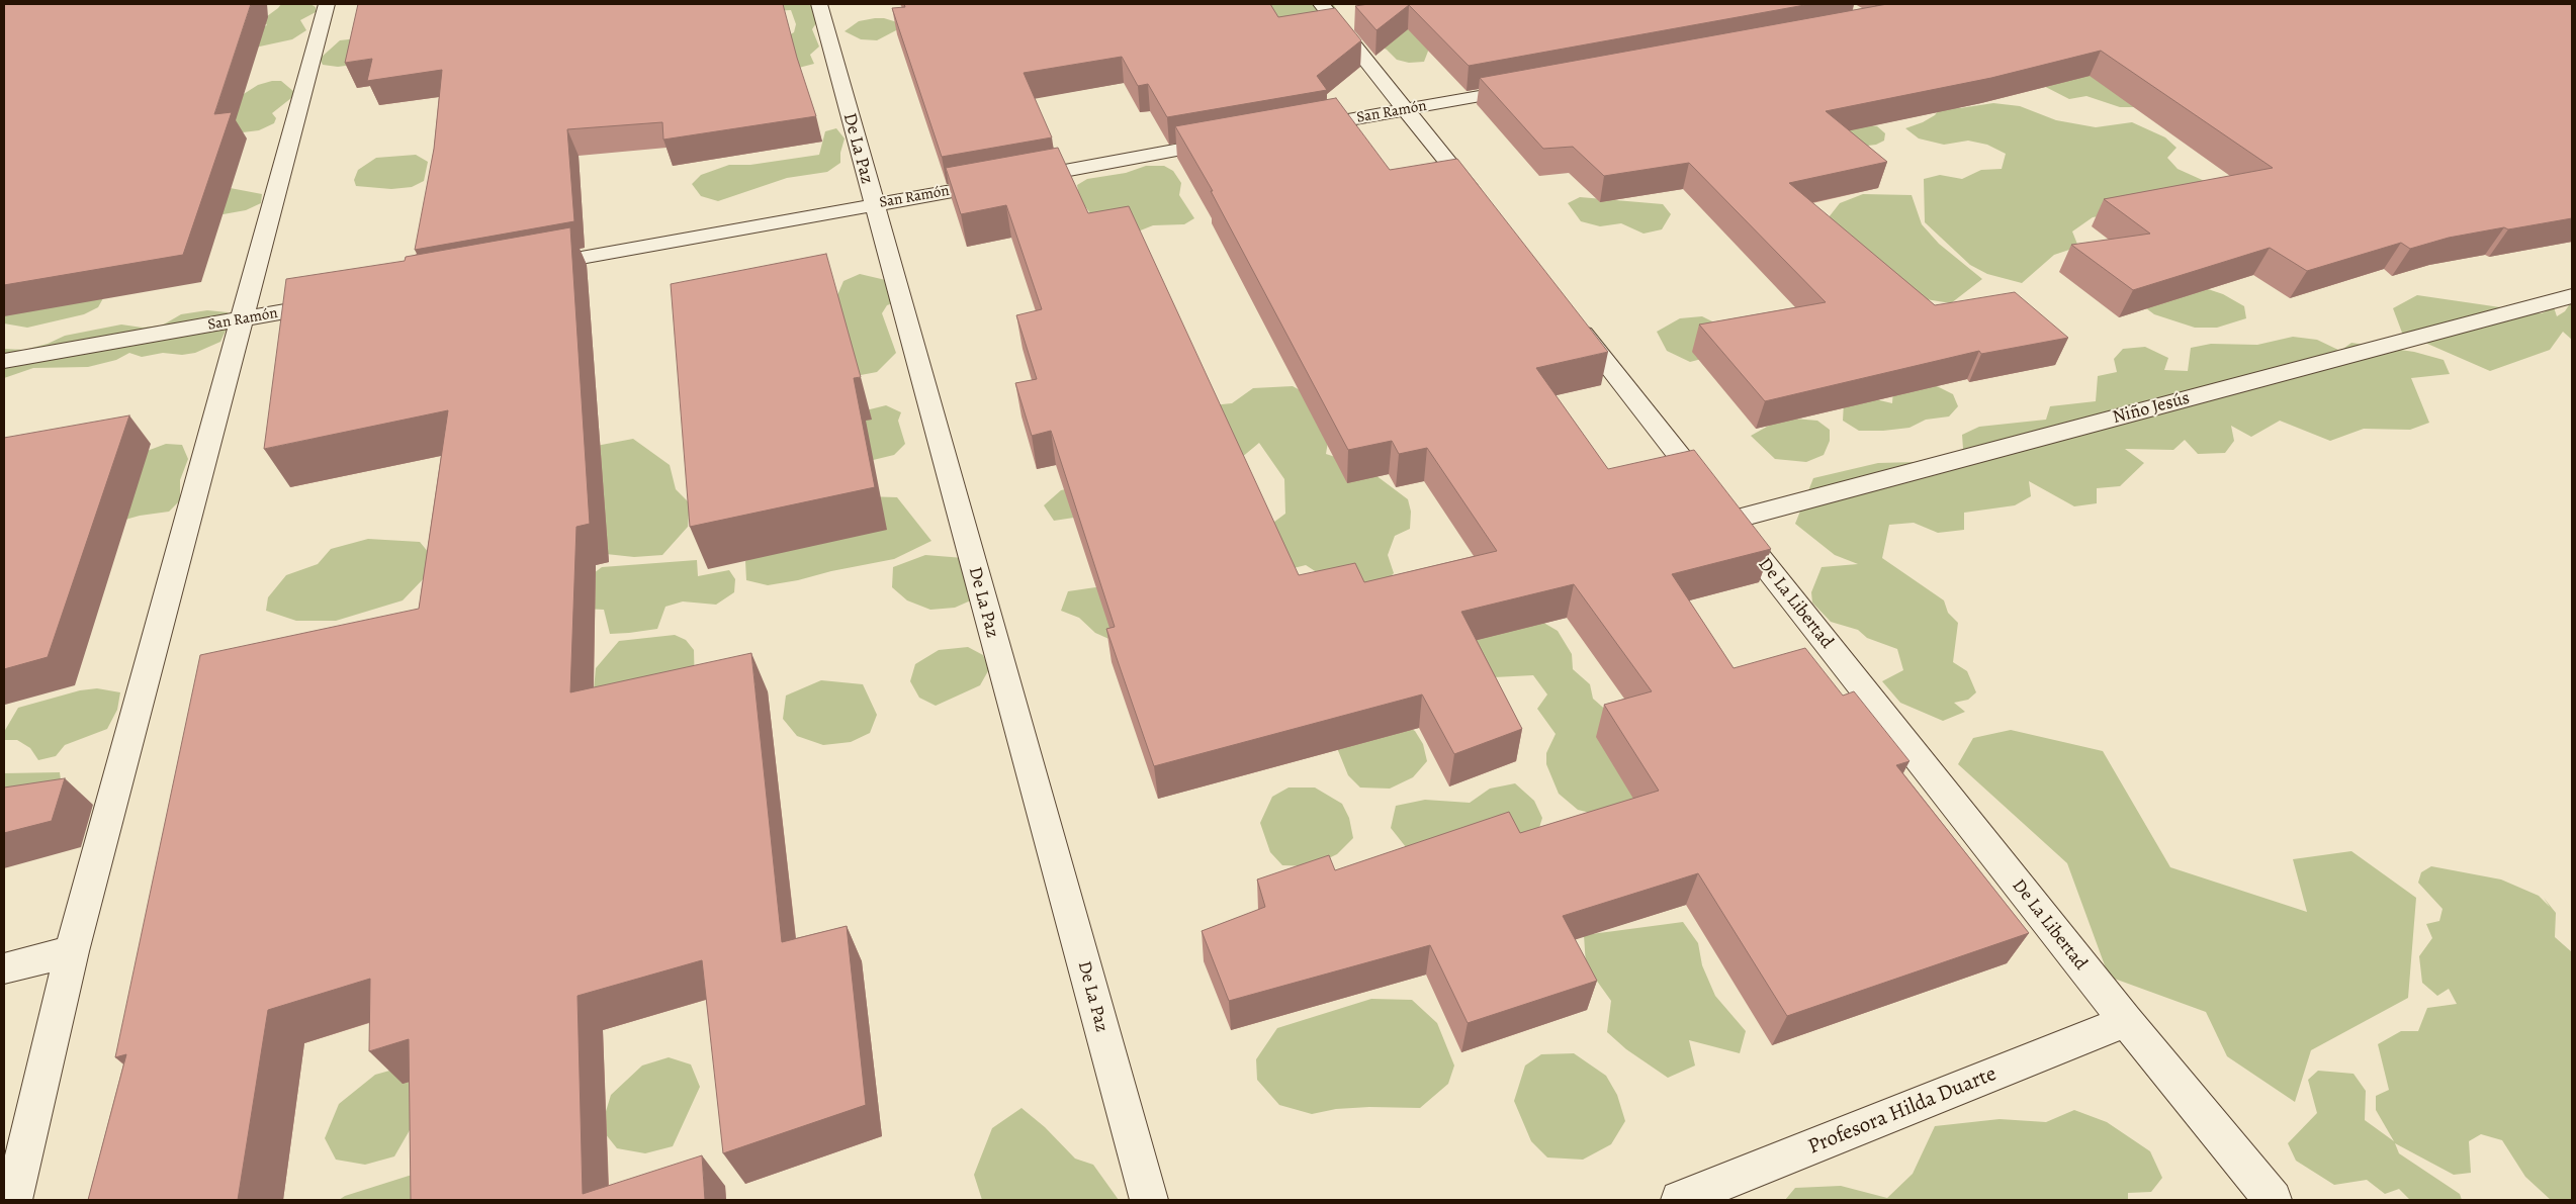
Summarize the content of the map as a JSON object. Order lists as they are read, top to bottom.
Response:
{
  "streets": {
    "street": [
      "San Ramón",
      "De La Paz",
      "Niño Jesús",
      "De La Libertad",
      "Profesora Hilda Duarte"
    ]
  },
  "crossings": [
    ["San Ramón", "De La Paz"],
    ["Niño Jesús", "De La Libertad"],
    ["De La Libertad", "Profesora Hilda Duarte"]
  ]
}
